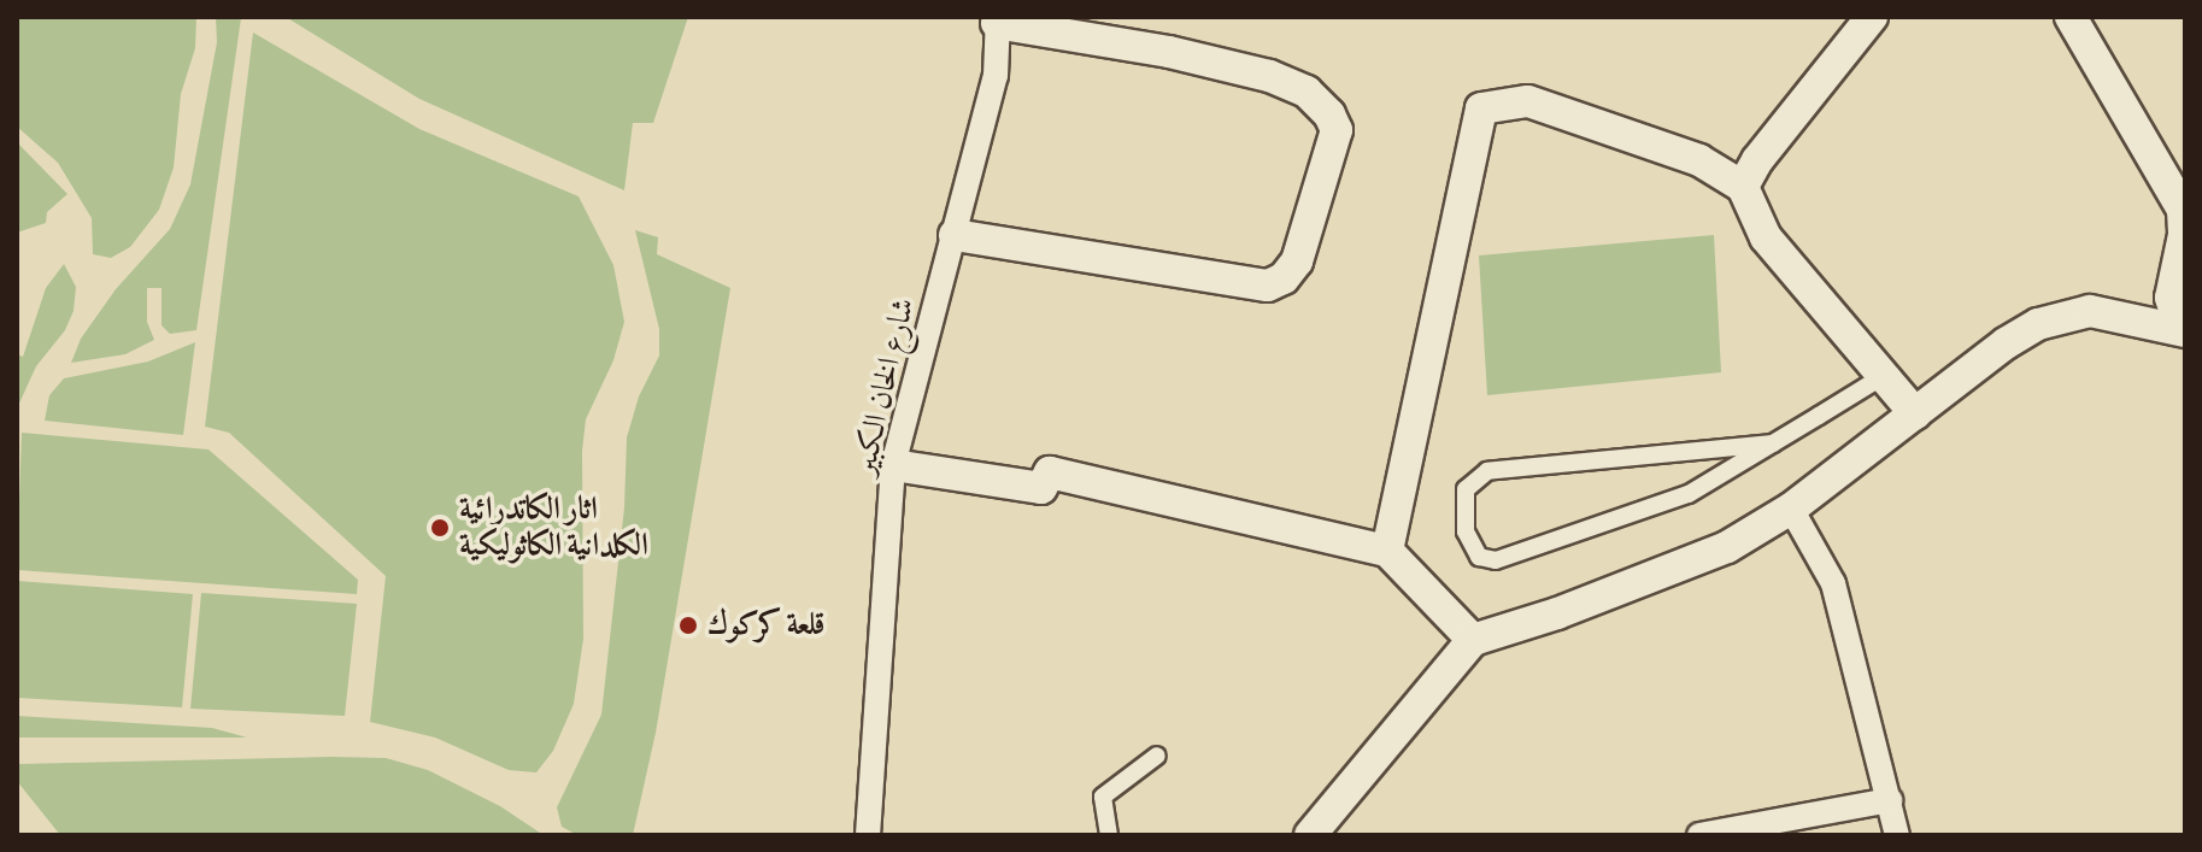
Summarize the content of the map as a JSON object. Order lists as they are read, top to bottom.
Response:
{
  "streets": {
    "street": ["شارع الخان الكبير"]
  },
  "places": ["اثار الكاتدرائية الكلدانية الكاثوليكية", "قلعة كركوك"]
}
